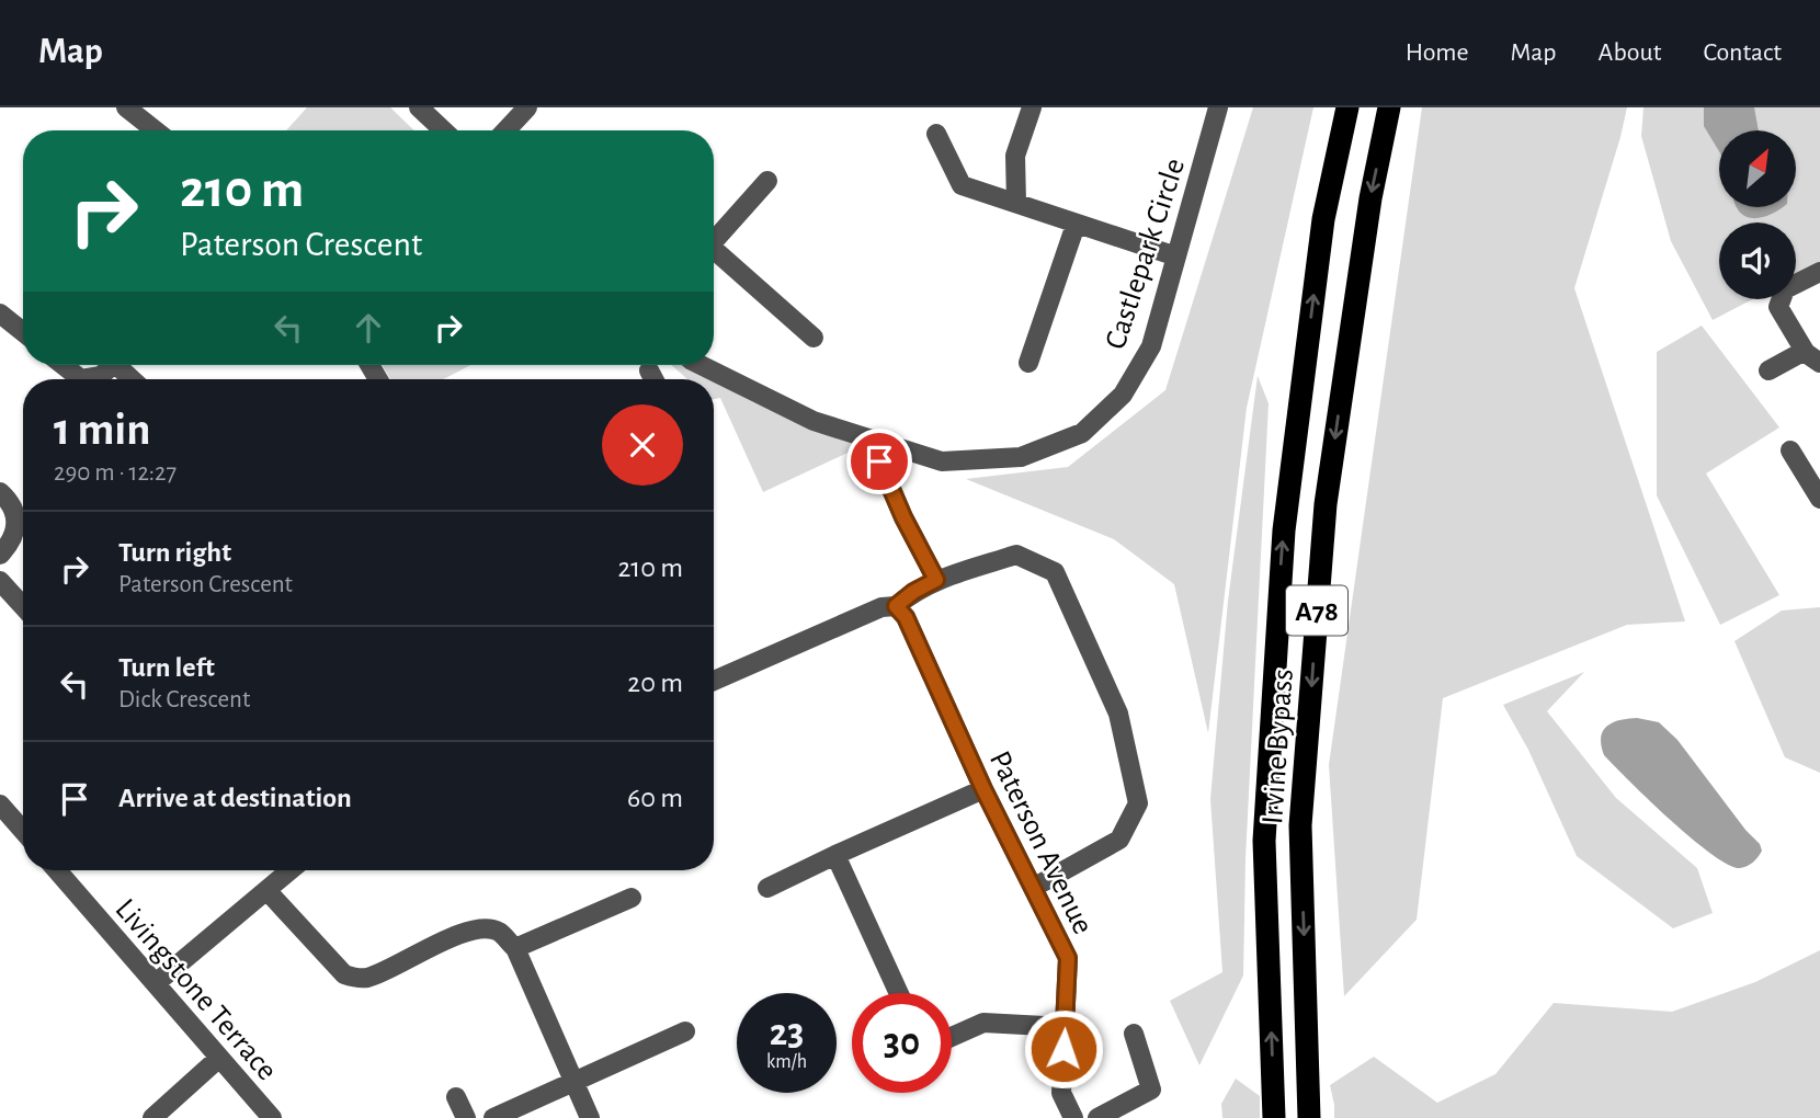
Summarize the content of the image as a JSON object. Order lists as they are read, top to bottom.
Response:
{
  "streets": {
    "highway": ["A78", "Irvine Bypass"],
    "street": ["Castlepark Circle", "Paterson Avenue", "Livingstone Terrace"]
  },
  "north": "top right",
  "page": {
    "header": "Map",
    "nav": [
      "Home",
      "Map",
      "About",
      "Contact"
    ],
    "turn": ["210 m", "Paterson Crescent"],
    "heading": ["1 min", "290 m · 12:27"],
    "list": [
      {
        "name": "Turn right",
        "note": "Paterson Crescent",
        "value": "210 m"
      },
      {
        "name": "Turn left",
        "note": "Dick Crescent",
        "value": "20 m"
      },
      {
        "name": "Arrive at destination",
        "value": "60 m"
      }
    ],
    "speed": "23 km/h",
    "limit": "30"
  }
}
